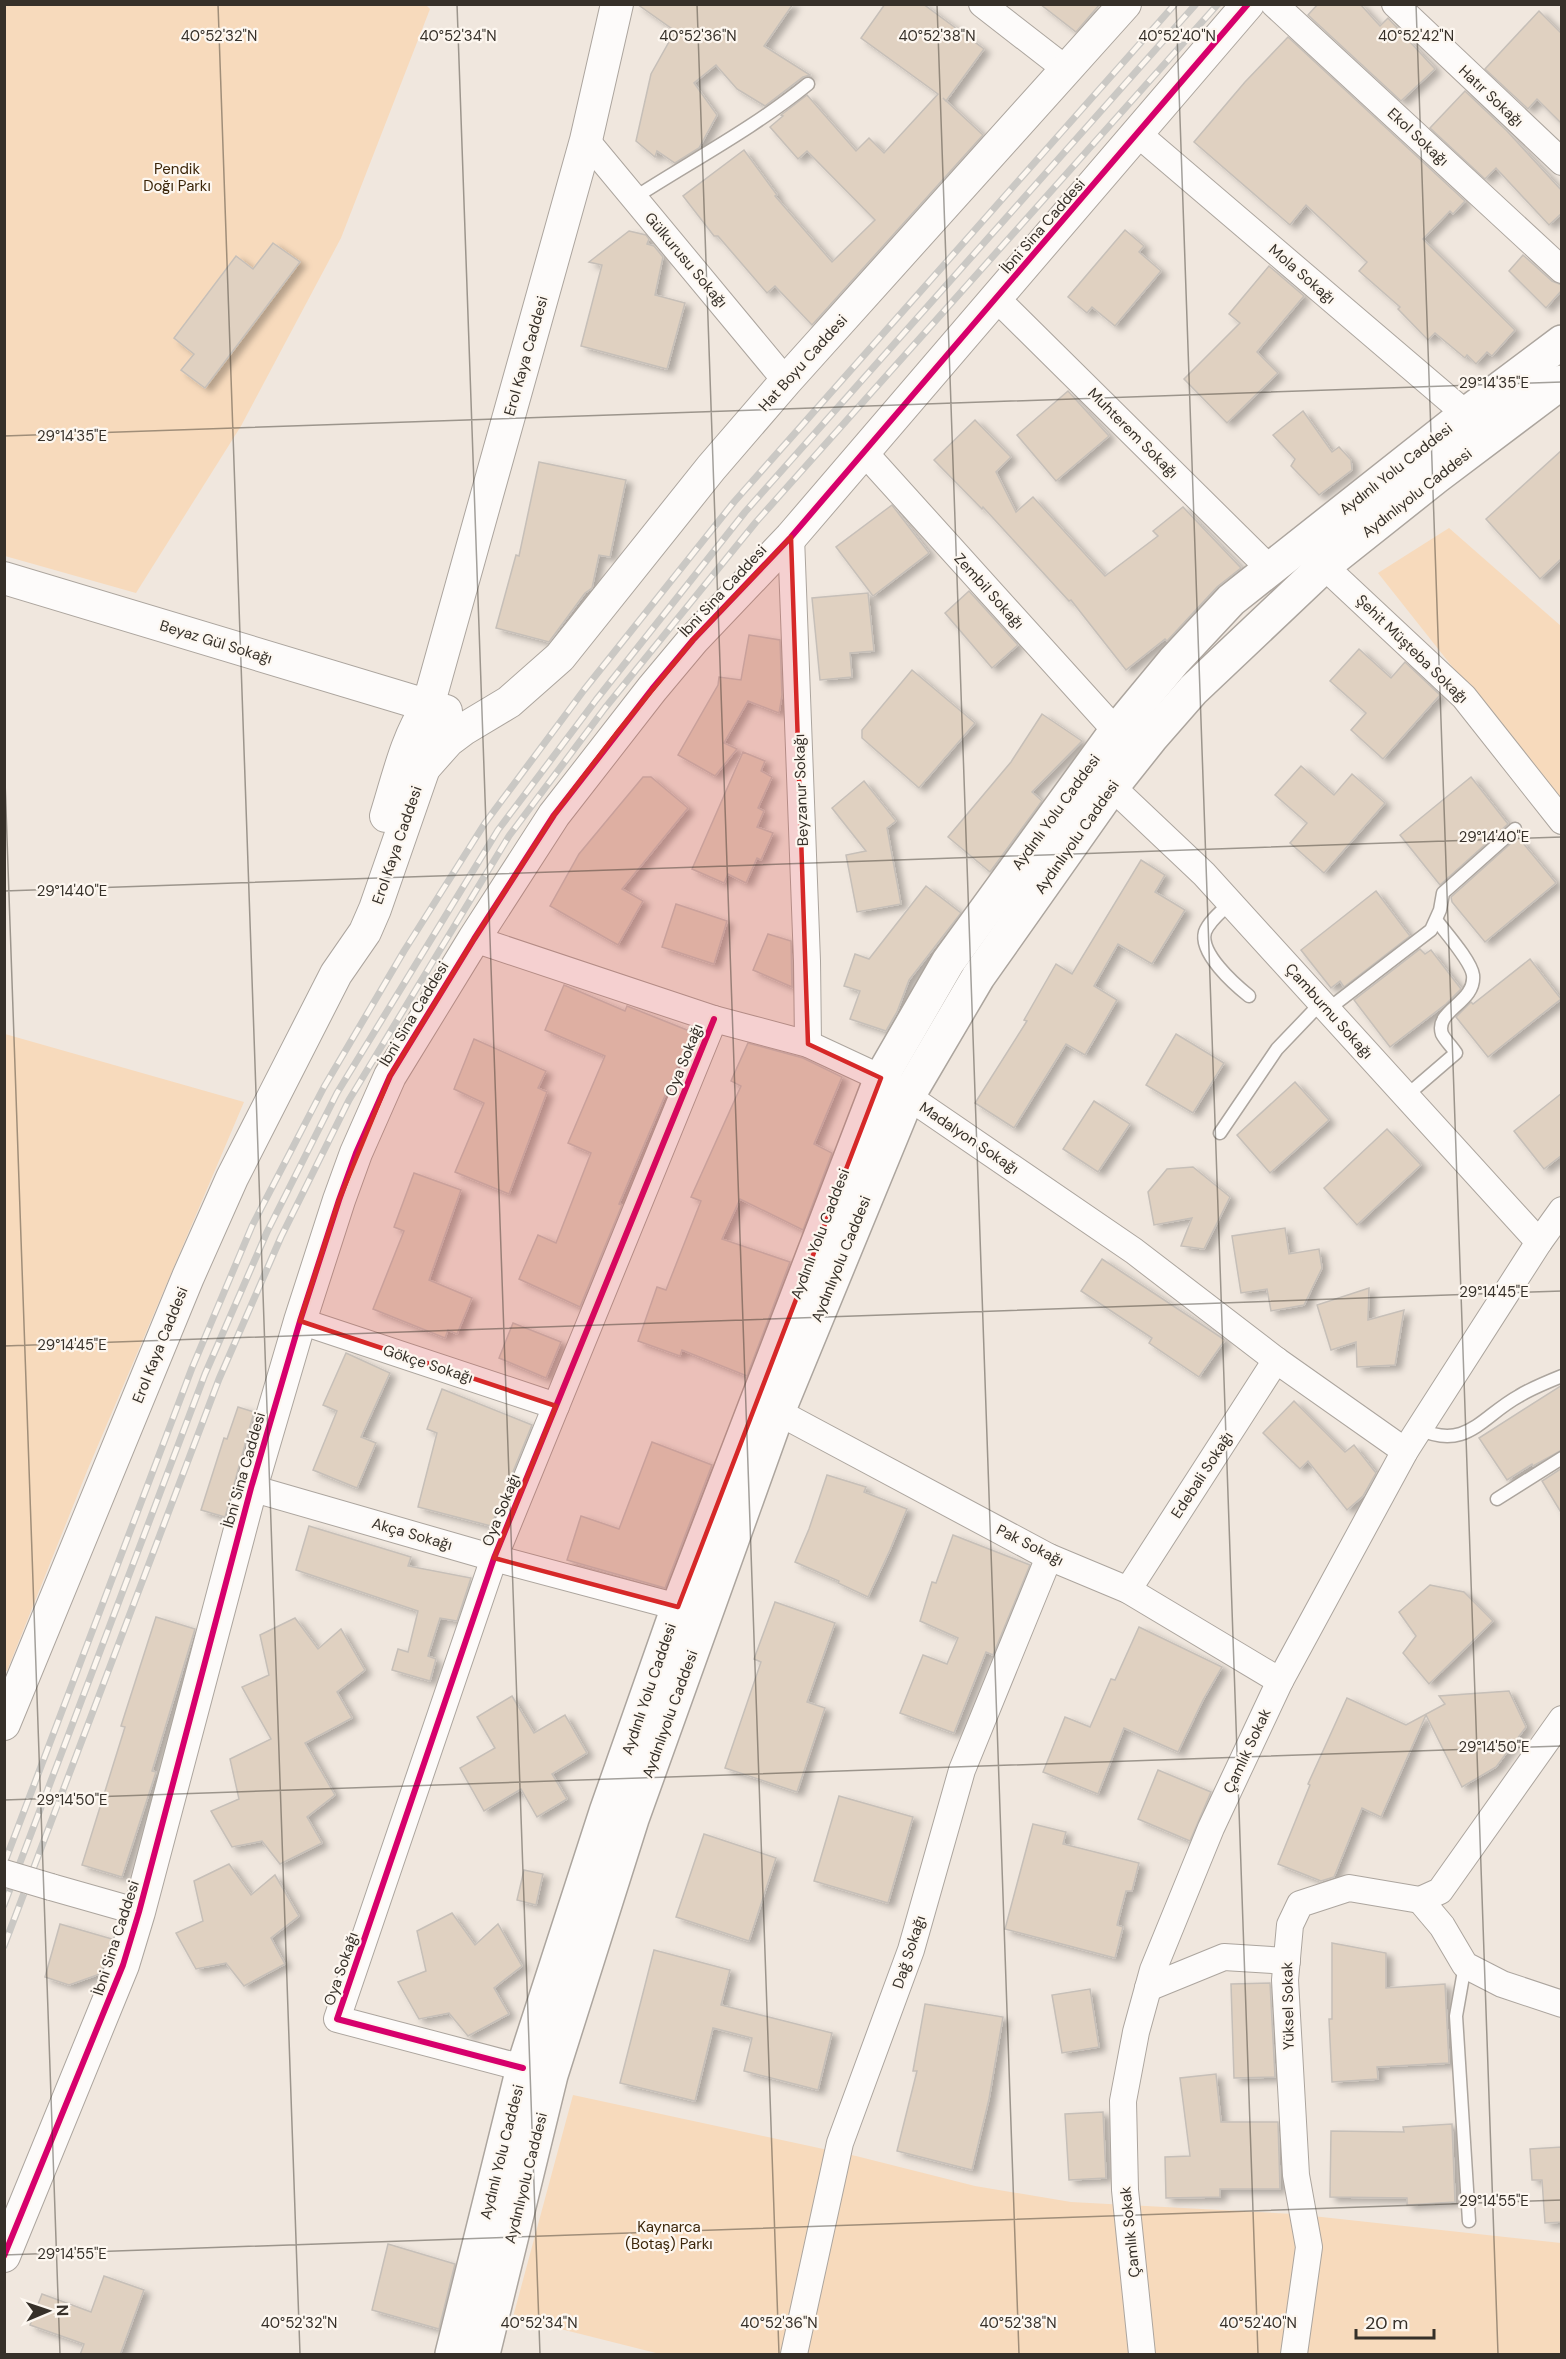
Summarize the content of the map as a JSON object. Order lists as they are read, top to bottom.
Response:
{
  "streets": {
    "main road": ["Aydınlı Yolu Caddesi", "Aydınlıyolu Caddesi"],
    "street": [
      "Hatır Sokağı",
      "Ekol Sokağı",
      "İbni Sina Caddesi",
      "Gülkurusu Sokağı",
      "Mola Sokağı",
      "Erol Kaya Caddesi",
      "Hat Boyu Caddesi",
      "Muhterem Sokağı",
      "Zembil Sokağı",
      "Beyaz Gül Sokağı",
      "Şehit Müşteba Sokağı",
      "Beyzanur Sokağı",
      "Çamburnu Sokağı",
      "Oya Sokağı",
      "Madalyon Sokağı",
      "Gökçe Sokağı",
      "Edebali Sokağı",
      "Akça Sokağı",
      "Pak Sokağı",
      "Çamlık Sokak",
      "Dağ Sokağı",
      "Yüksel Sokak"
    ]
  },
  "crossings": [
    ["İbni Sina Caddesi", "Mola Sokağı"],
    ["İbni Sina Caddesi", "Muhterem Sokağı"],
    ["İbni Sina Caddesi", "Zembil Sokağı"],
    ["İbni Sina Caddesi", "Beyzanur Sokağı"],
    ["İbni Sina Caddesi", "Madalyon Sokağı"],
    ["İbni Sina Caddesi", "Gökçe Sokağı"],
    ["İbni Sina Caddesi", "Akça Sokağı"],
    ["Gülkurusu Sokağı", "Erol Kaya Caddesi"],
    ["Gülkurusu Sokağı", "Hat Boyu Caddesi"],
    ["Mola Sokağı", "Aydınlı Yolu Caddesi"],
    ["Erol Kaya Caddesi", "Hat Boyu Caddesi"],
    ["Erol Kaya Caddesi", "Beyaz Gül Sokağı"],
    ["Hat Boyu Caddesi", "Beyaz Gül Sokağı"],
    ["Muhterem Sokağı", "Aydınlı Yolu Caddesi"],
    ["Aydınlı Yolu Caddesi", "Zembil Sokağı"],
    ["Aydınlı Yolu Caddesi", "Oya Sokağı"],
    ["Aydınlı Yolu Caddesi", "Madalyon Sokağı"],
    ["Aydınlı Yolu Caddesi", "Akça Sokağı"],
    ["Aydınlıyolu Caddesi", "Şehit Müşteba Sokağı"],
    ["Aydınlıyolu Caddesi", "Çamburnu Sokağı"],
    ["Aydınlıyolu Caddesi", "Madalyon Sokağı"],
    ["Aydınlıyolu Caddesi", "Pak Sokağı"],
    ["Beyzanur Sokağı", "Madalyon Sokağı"],
    ["Çamburnu Sokağı", "Çamlık Sokak"],
    ["Oya Sokağı", "Madalyon Sokağı"],
    ["Oya Sokağı", "Gökçe Sokağı"],
    ["Oya Sokağı", "Akça Sokağı"],
    ["Madalyon Sokağı", "Edebali Sokağı"],
    ["Madalyon Sokağı", "Çamlık Sokak"],
    ["Edebali Sokağı", "Pak Sokağı"],
    ["Pak Sokağı", "Çamlık Sokak"],
    ["Pak Sokağı", "Dağ Sokağı"]
  ],
  "parks": ["Pendik Doğı Parkı", "Kaynarca (Botaş) Parkı"],
  "scale_bar": "20 m",
  "north": "right",
  "coordinates": [
    "40°52'32\"N",
    "40°52'34\"N",
    "40°52'36\"N",
    "40°52'38\"N",
    "40°52'40\"N",
    "40°52'42\"N",
    "29°14'35\"E",
    "29°14'40\"E",
    "29°14'45\"E",
    "29°14'50\"E",
    "29°14'55\"E"
  ]
}
